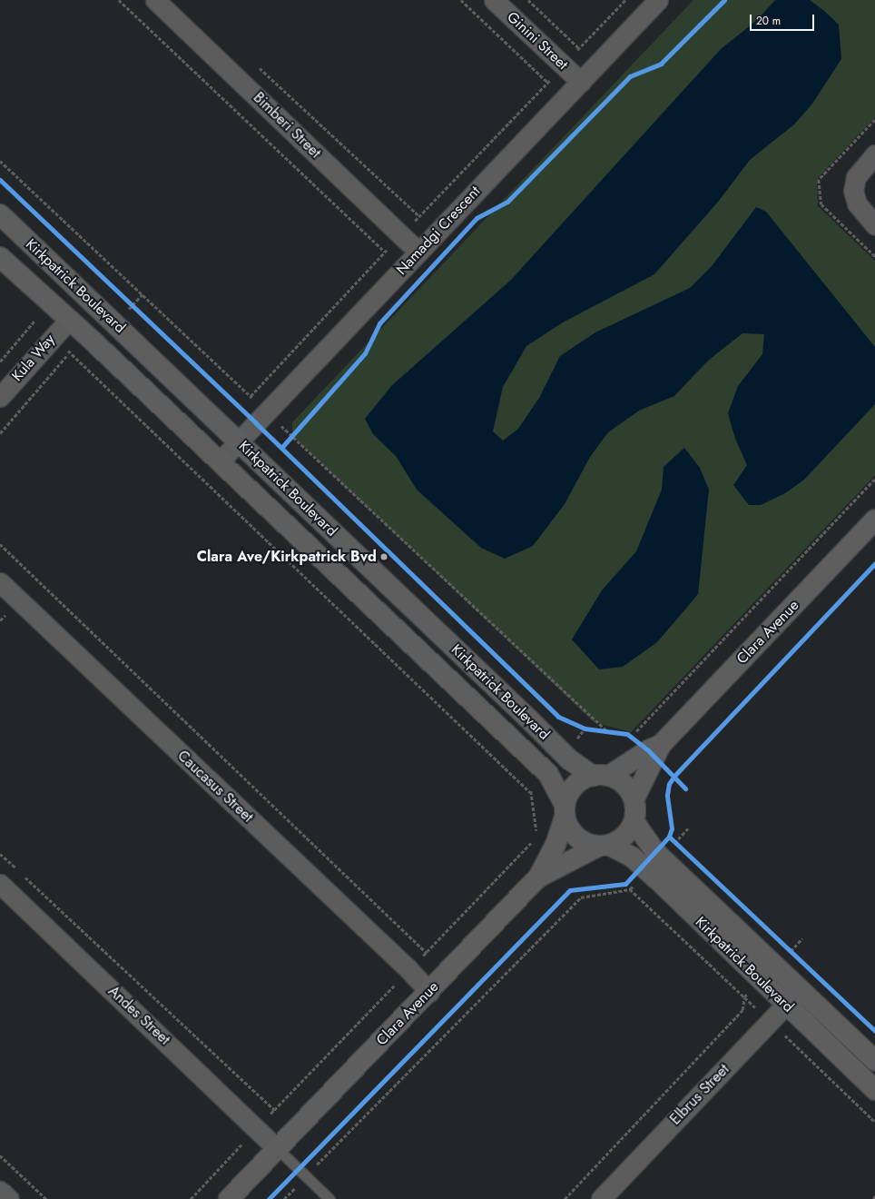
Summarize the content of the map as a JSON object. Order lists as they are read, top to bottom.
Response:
{
  "streets": {
    "street": [
      "Ginini Street",
      "Bimberi Street",
      "Namadgi Crescent",
      "Kirkpatrick Boulevard",
      "Kula Way",
      "Clara Avenue",
      "Caucasus Street",
      "Andes Street",
      "Elbrus Street"
    ]
  },
  "crossings": [
    ["Ginini Street", "Namadgi Crescent"],
    ["Bimberi Street", "Namadgi Crescent"],
    ["Namadgi Crescent", "Kirkpatrick Boulevard"],
    ["Kirkpatrick Boulevard", "Kula Way"],
    ["Kirkpatrick Boulevard", "Clara Avenue"],
    ["Kirkpatrick Boulevard", "Elbrus Street"],
    ["Clara Avenue", "Caucasus Street"],
    ["Clara Avenue", "Andes Street"]
  ],
  "places": ["Clara Ave/Kirkpatrick Bvd"],
  "scale_bar": "20 m"
}
